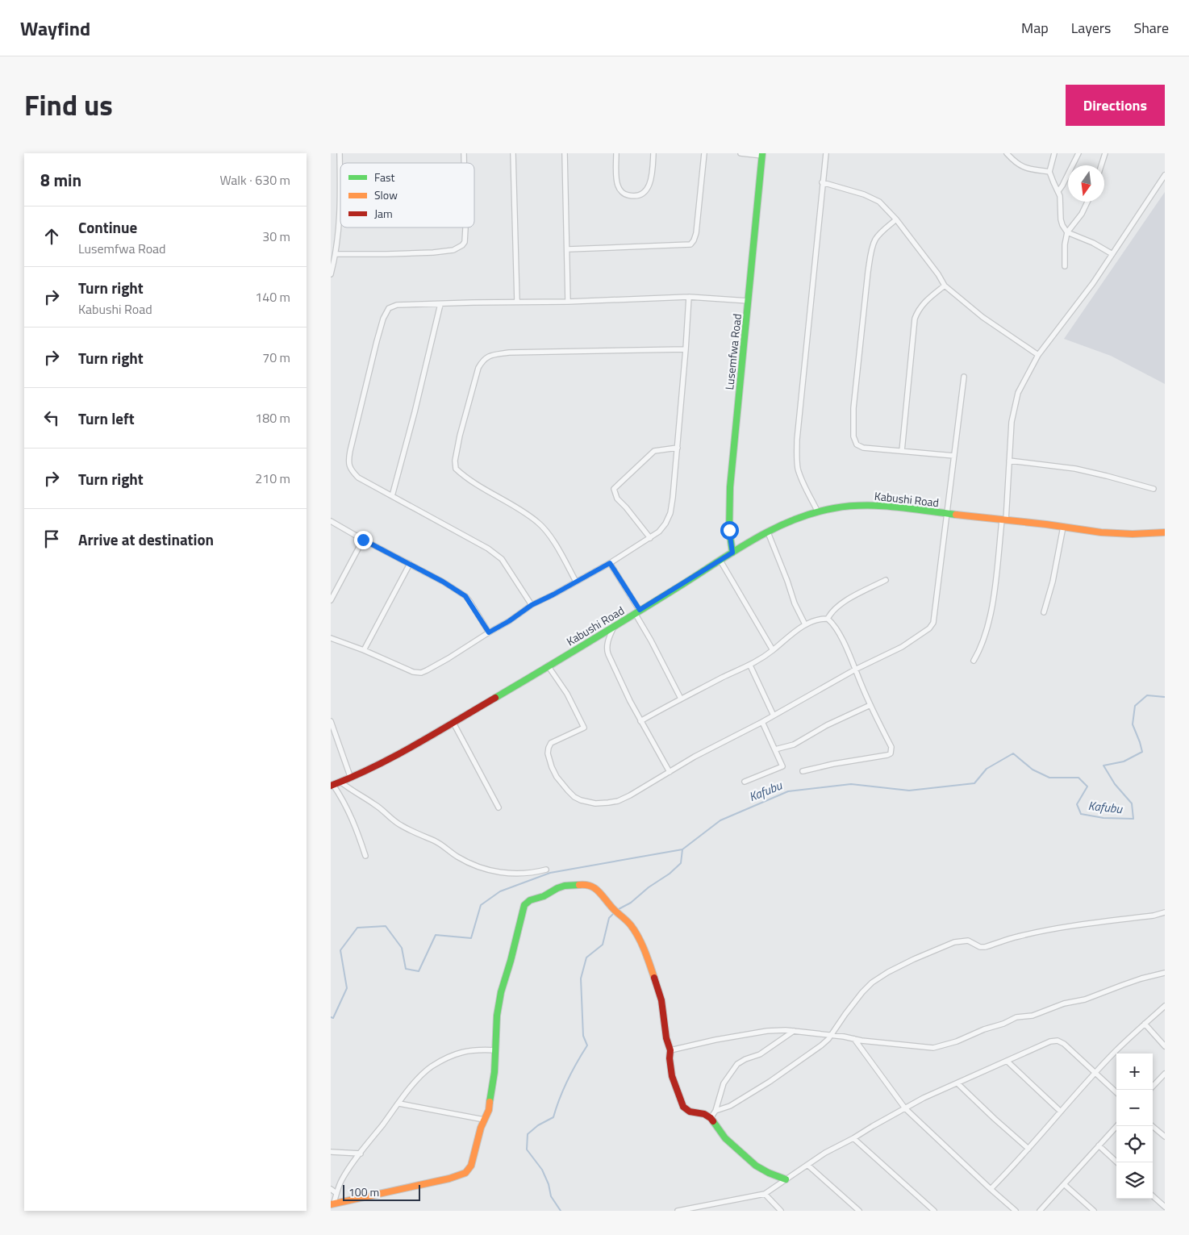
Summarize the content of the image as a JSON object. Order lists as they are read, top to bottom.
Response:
{
  "streets": {
    "street": ["Lusemfwa Road", "Kabushi Road"]
  },
  "crossings": [
    ["Lusemfwa Road", "Kabushi Road"]
  ],
  "water": ["Kafubu"],
  "legend": ["Fast", "Slow", "Jam"],
  "scale_bar": "100 m",
  "north": "bottom",
  "page": {
    "header": "Wayfind",
    "nav": ["Map", "Layers", "Share"],
    "title": "Find us",
    "buttons": "Directions",
    "heading": ["8 min", "Walk · 630 m"],
    "list": [
      ["Continue", "Lusemfwa Road", "30 m"],
      ["Turn right", "Kabushi Road", "140 m"],
      ["Turn right", "70 m"],
      ["Turn left", "180 m"],
      ["Turn right", "210 m"],
      "Arrive at destination"
    ],
    "map_buttons": ["+", "−"],
    "scale": "100 m"
  }
}
